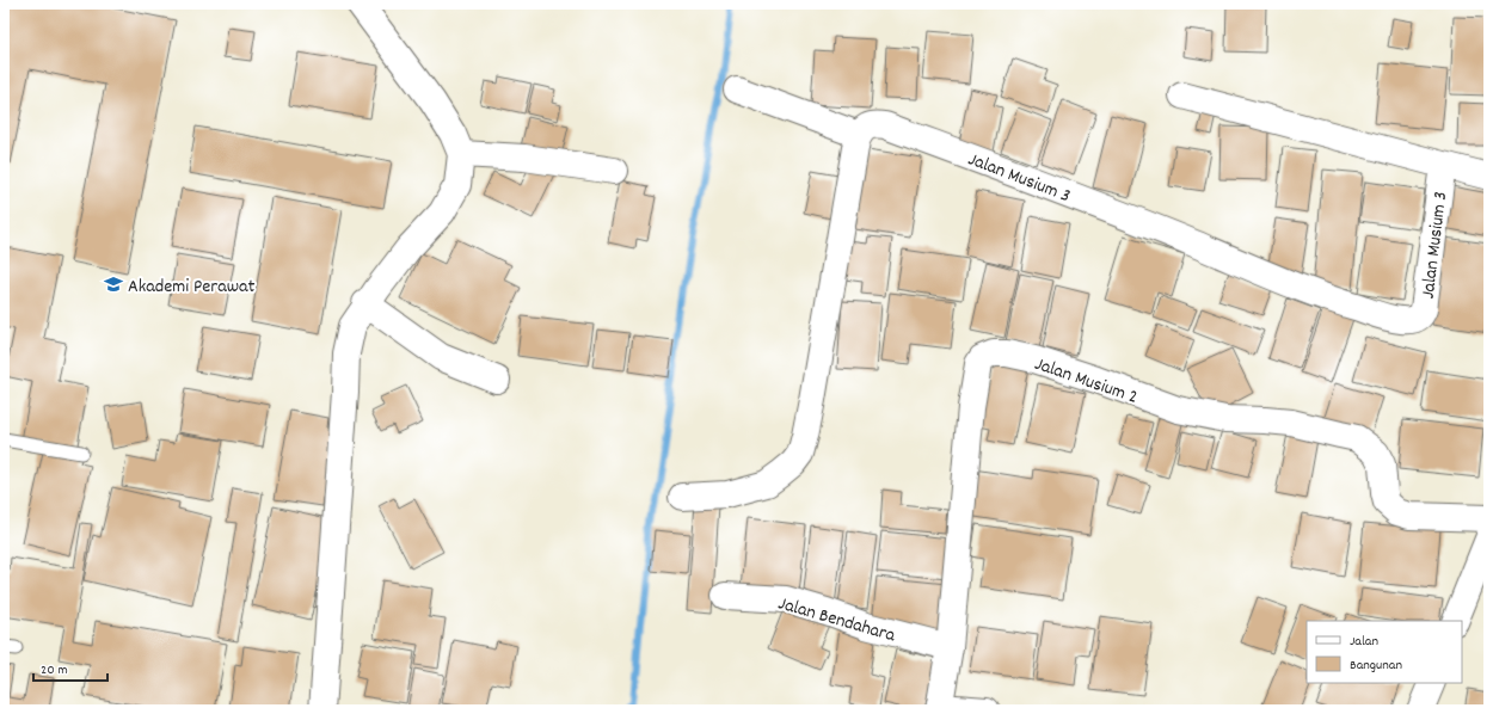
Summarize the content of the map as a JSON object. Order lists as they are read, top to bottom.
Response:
{
  "streets": {
    "street": ["Jalan Musium 3", "Jalan Musium 2", "Jalan Bendahara"]
  },
  "crossings": [
    ["Jalan Musium 2", "Jalan Bendahara"]
  ],
  "places": {
    "school or university": ["Akademi Perawat"]
  },
  "legend": ["Jalan", "Bangunan"],
  "scale_bar": "20 m"
}
